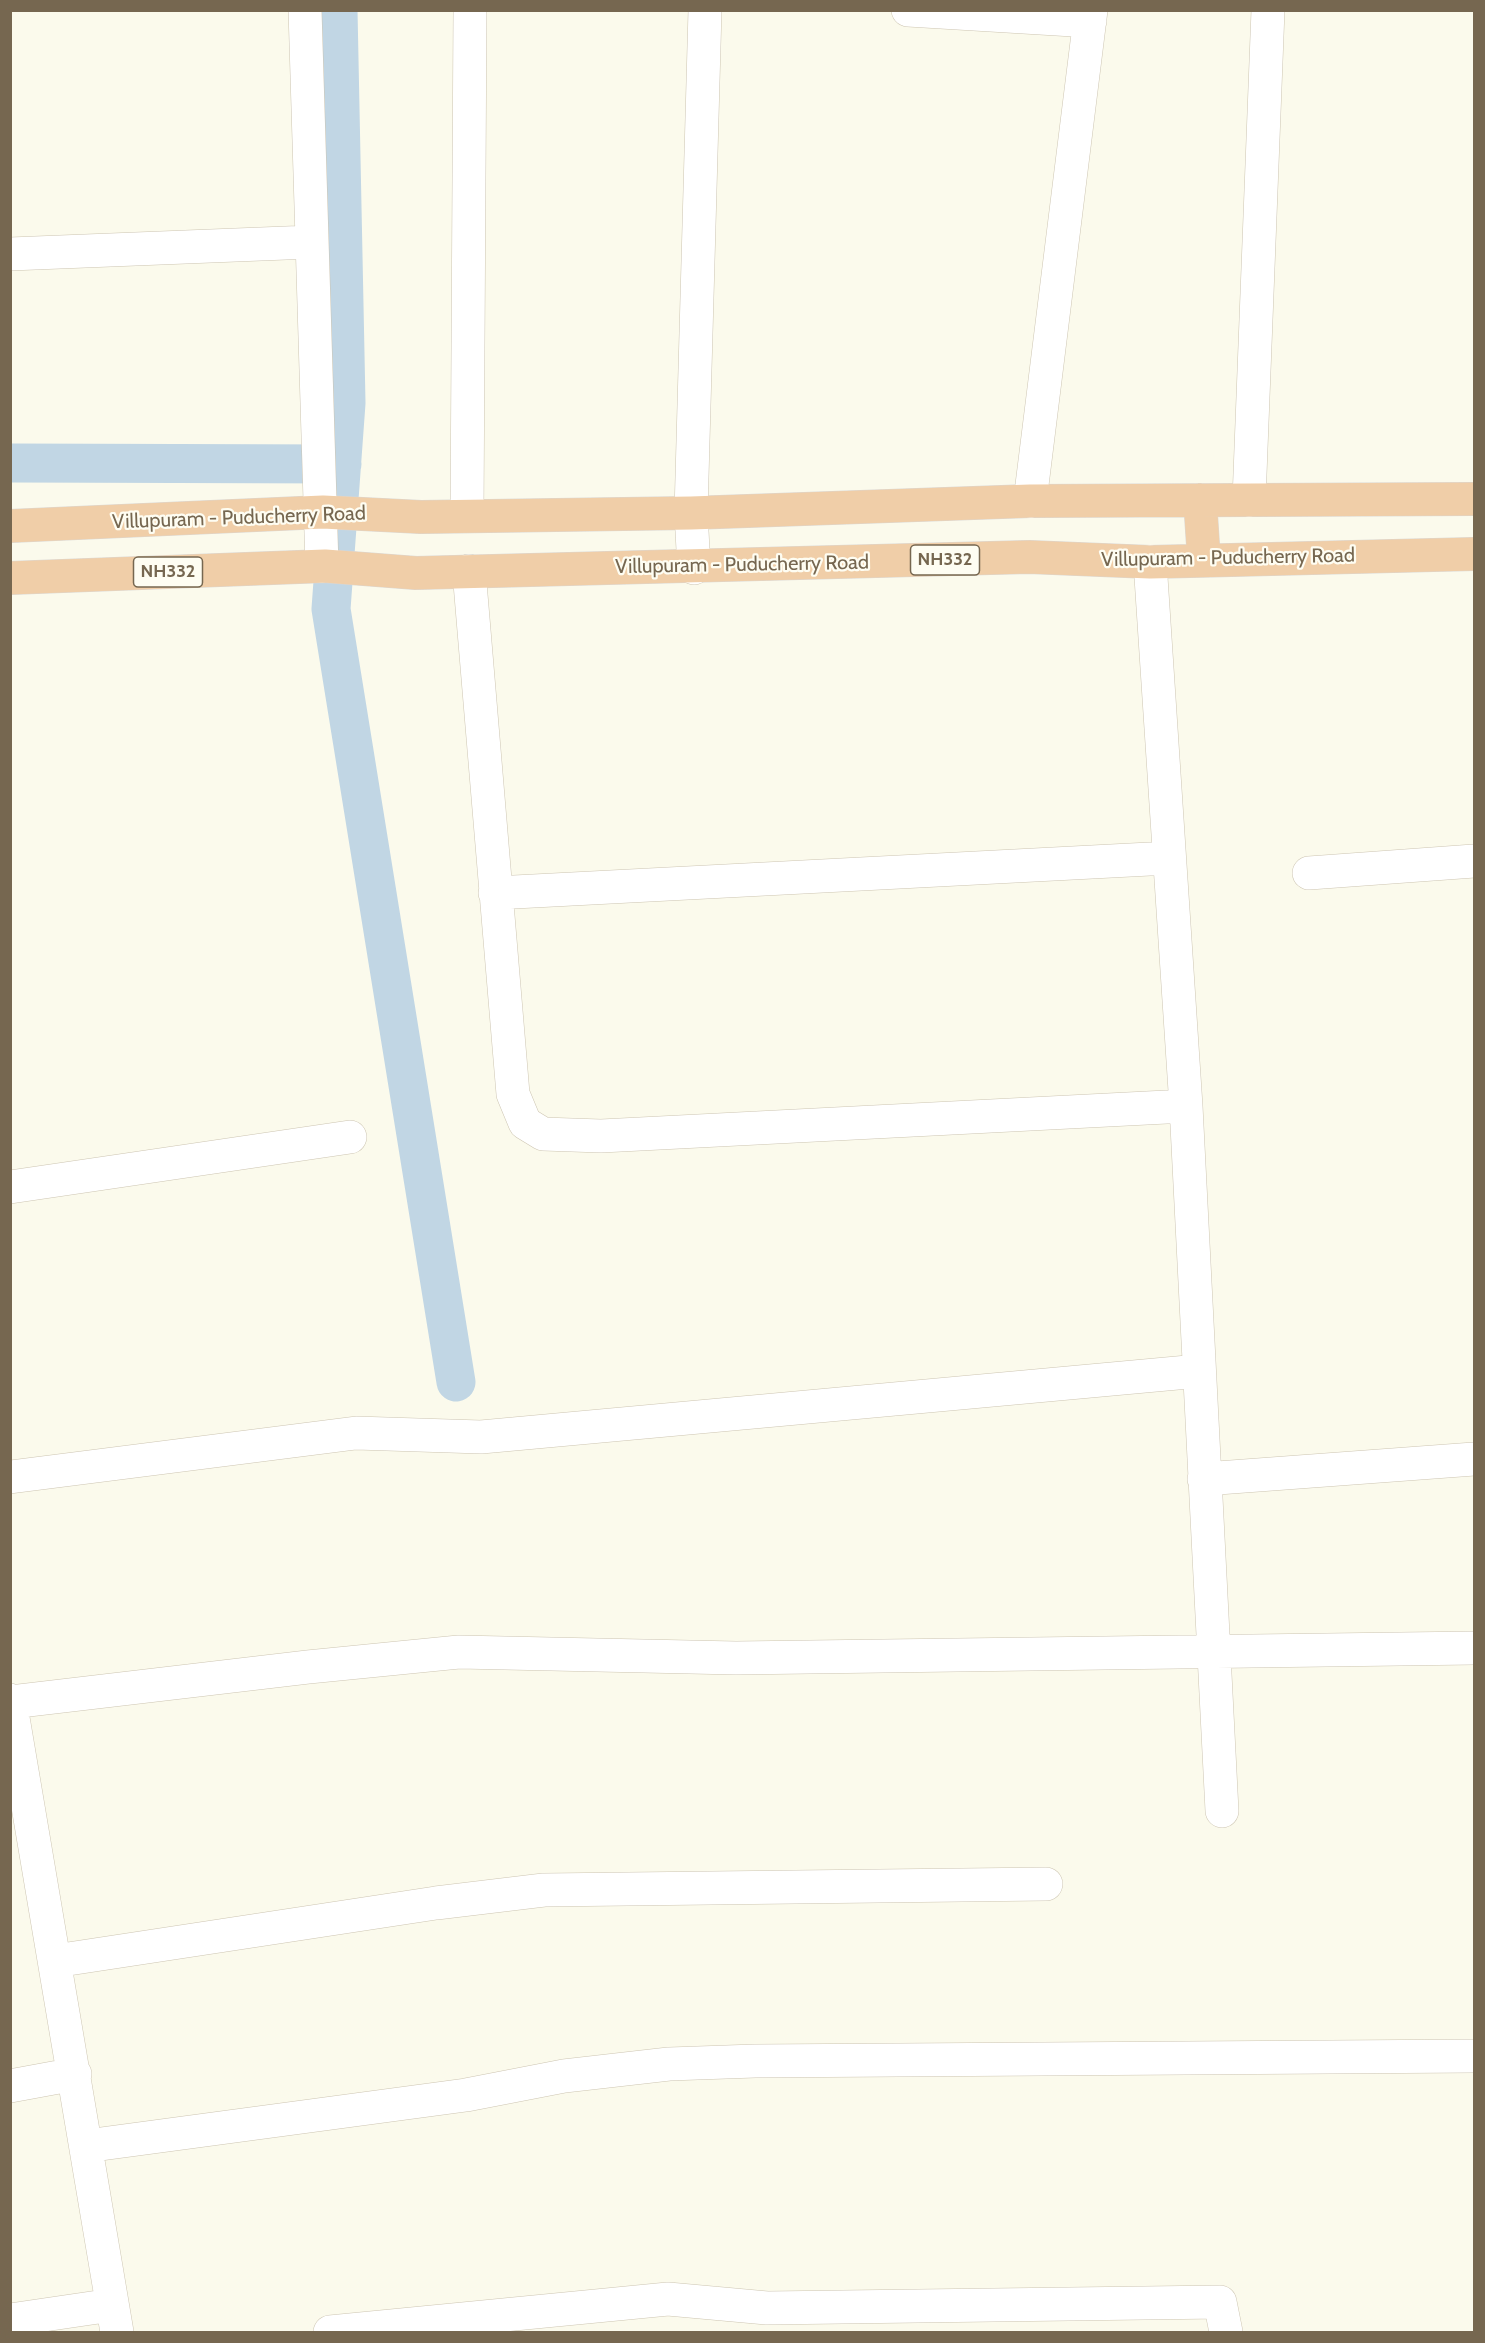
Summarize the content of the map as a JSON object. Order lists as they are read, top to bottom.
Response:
{
  "streets": {
    "highway": ["Villupuram - Puducherry Road", "NH332"]
  }
}
